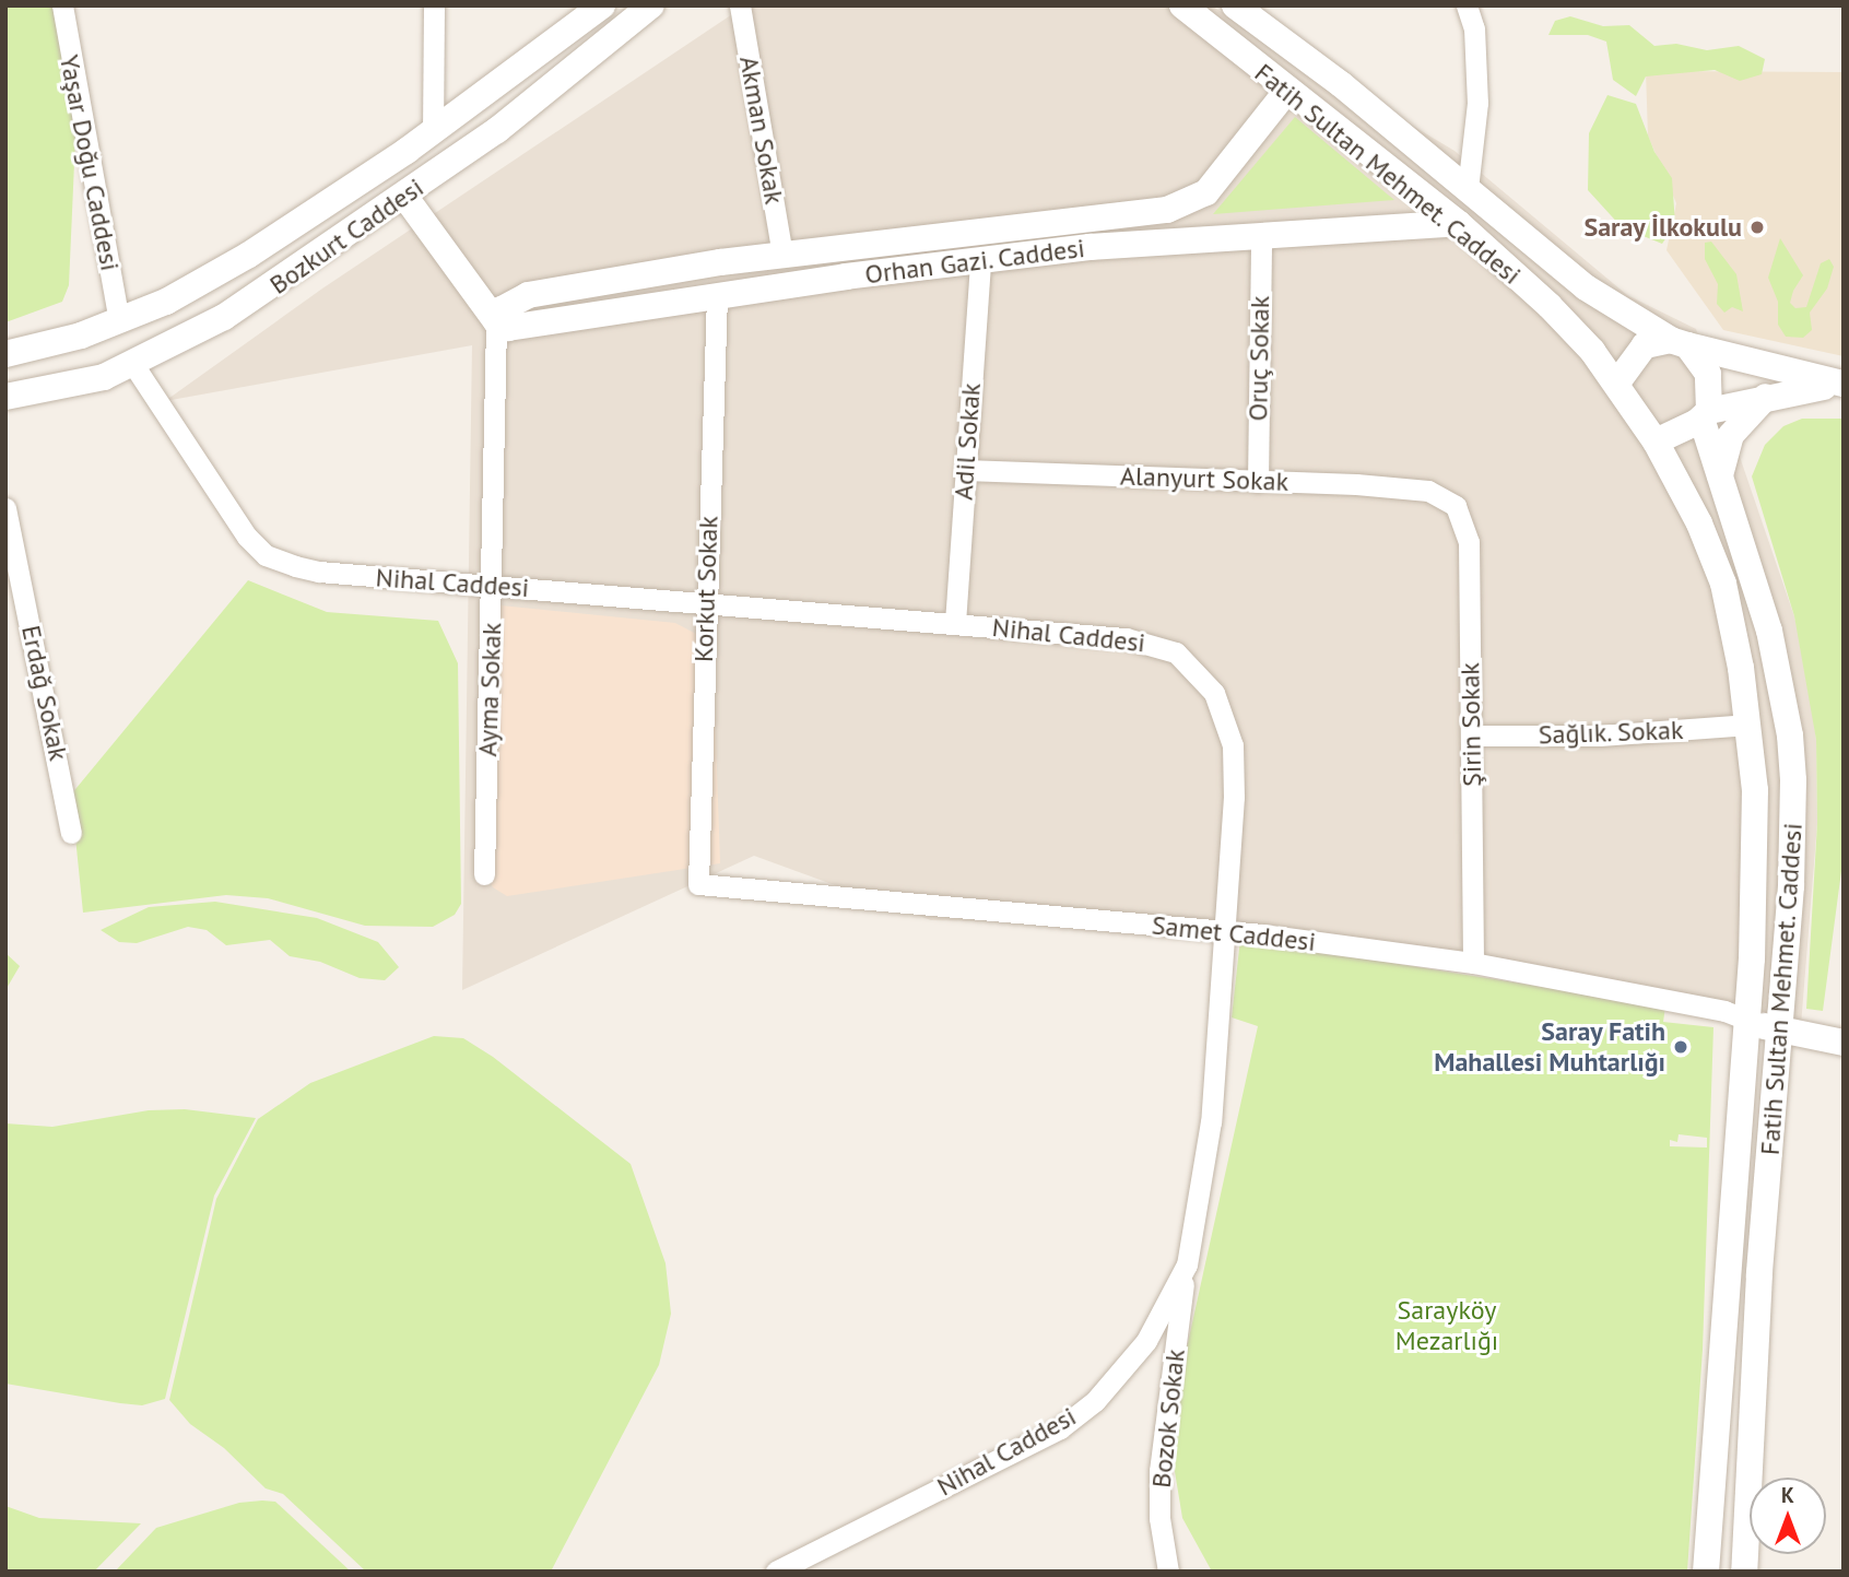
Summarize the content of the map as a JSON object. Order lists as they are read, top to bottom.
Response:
{
  "streets": {
    "street": [
      "Akman Sokak",
      "Yaşar Doğu Caddesi",
      "Fatih Sultan Mehmet. Caddesi",
      "Bozkurt Caddesi",
      "Orhan Gazi. Caddesi",
      "Oruç Sokak",
      "Adil Sokak",
      "Alanyurt Sokak",
      "Nihal Caddesi",
      "Korkut Sokak",
      "Ayma Sokak",
      "Erdağ Sokak",
      "Şirin Sokak",
      "Sağlık. Sokak",
      "Samet Caddesi",
      "Bozok Sokak"
    ]
  },
  "crossings": [
    ["Akman Sokak", "Orhan Gazi. Caddesi"],
    ["Yaşar Doğu Caddesi", "Bozkurt Caddesi"],
    ["Fatih Sultan Mehmet. Caddesi", "Orhan Gazi. Caddesi"],
    ["Fatih Sultan Mehmet. Caddesi", "Sağlık. Sokak"],
    ["Fatih Sultan Mehmet. Caddesi", "Samet Caddesi"],
    ["Bozkurt Caddesi", "Nihal Caddesi"],
    ["Orhan Gazi. Caddesi", "Oruç Sokak"],
    ["Orhan Gazi. Caddesi", "Adil Sokak"],
    ["Orhan Gazi. Caddesi", "Korkut Sokak"],
    ["Orhan Gazi. Caddesi", "Ayma Sokak"],
    ["Oruç Sokak", "Alanyurt Sokak"],
    ["Adil Sokak", "Alanyurt Sokak"],
    ["Adil Sokak", "Nihal Caddesi"],
    ["Alanyurt Sokak", "Şirin Sokak"],
    ["Nihal Caddesi", "Korkut Sokak"],
    ["Nihal Caddesi", "Ayma Sokak"],
    ["Nihal Caddesi", "Samet Caddesi"],
    ["Nihal Caddesi", "Bozok Sokak"],
    ["Korkut Sokak", "Samet Caddesi"],
    ["Şirin Sokak", "Sağlık. Sokak"],
    ["Şirin Sokak", "Samet Caddesi"]
  ],
  "parks": ["Sarayköy Mezarlığı"],
  "places": ["Saray İlkokulu", "Saray Fatih Mahallesi Muhtarlığı"],
  "north": "top"
}
